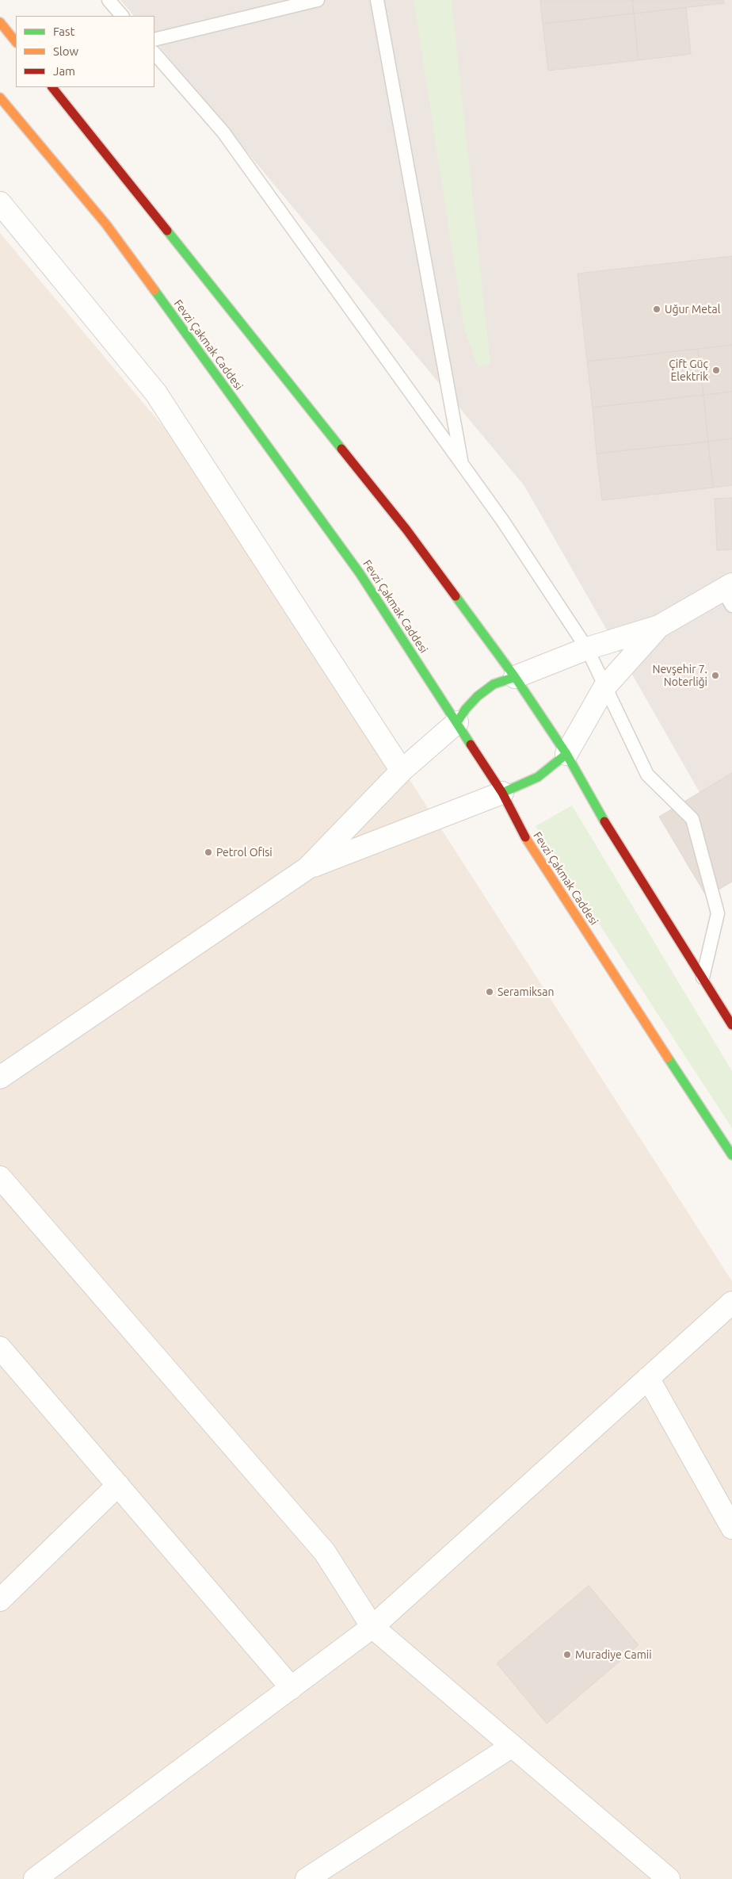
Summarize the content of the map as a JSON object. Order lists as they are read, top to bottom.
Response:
{
  "streets": {
    "main road": ["Fevzi Çakmak Caddesi"]
  },
  "places": [
    "Uğur Metal",
    "Çift Güç Elektrik",
    "Nevşehir 7. Noterliği",
    "Petrol Ofisi",
    "Seramiksan",
    "Muradiye Camii"
  ],
  "legend": ["Fast", "Slow", "Jam"]
}
